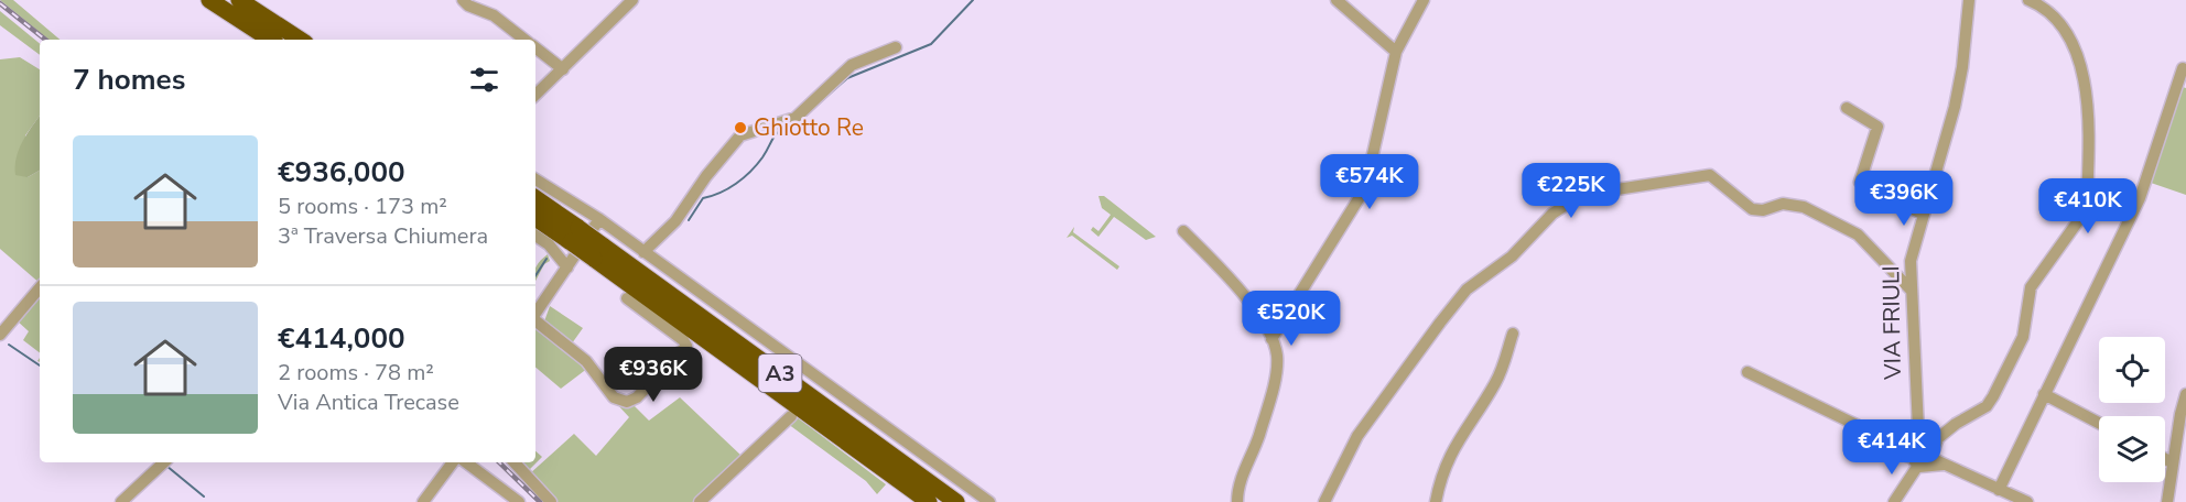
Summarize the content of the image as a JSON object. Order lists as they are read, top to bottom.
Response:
{
  "streets": {
    "highway": ["A3"],
    "street": ["VIA FRIULI"]
  },
  "places": ["Ghiotto Re"],
  "page": {
    "heading": "7 homes",
    "list": [
      {
        "name": "€936,000",
        "note": "5 rooms · 173 m² · 3ª Traversa Chiumera"
      },
      {
        "name": "€414,000",
        "note": "2 rooms · 78 m² · Via Antica Trecase"
      }
    ],
    "price": [
      "€574K",
      "€225K",
      "€396K",
      "€410K",
      "€520K",
      "€936K",
      "€414K"
    ]
  }
}
